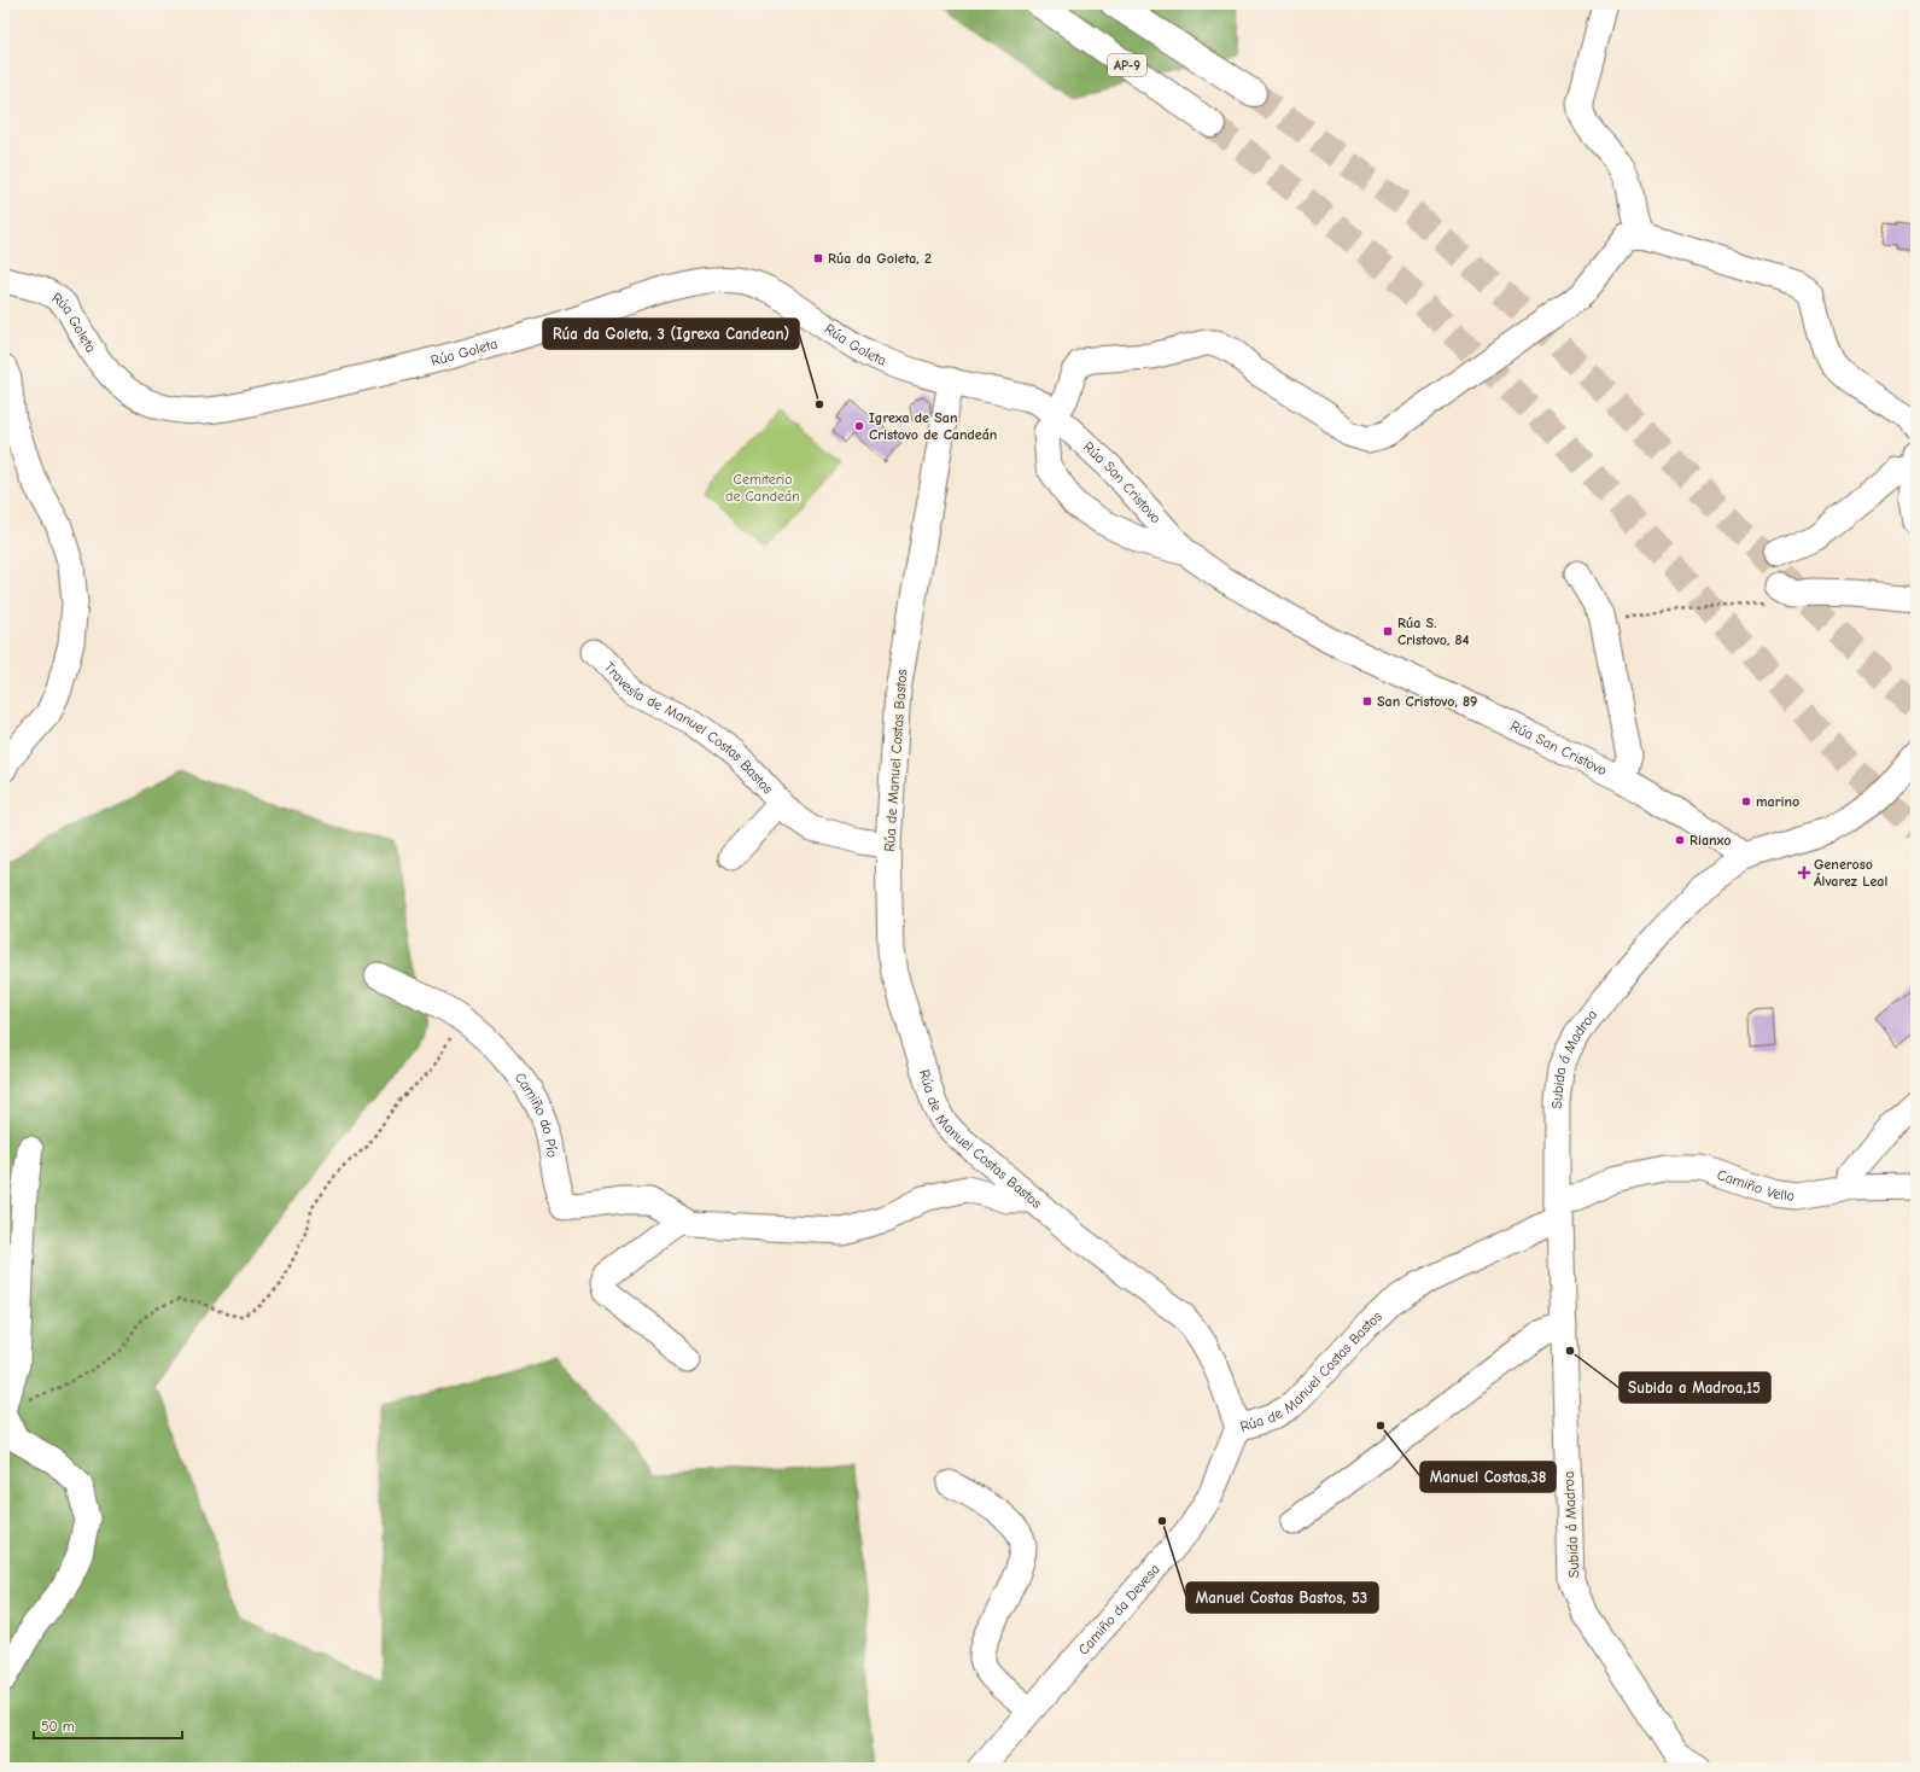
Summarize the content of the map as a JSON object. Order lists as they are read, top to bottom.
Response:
{
  "streets": {
    "highway": ["AP-9"],
    "street": [
      "Rúa Goleta",
      "Rúa San Cristovo",
      "Travesía de Manuel Costas Bastos",
      "Rúa de Manuel Costas Bastos",
      "Subida á Madroa",
      "Camiño do Pío",
      "Camiño Vello",
      "Camiño da Devesa"
    ]
  },
  "crossings": [
    ["Rúa Goleta", "Rúa San Cristovo"],
    ["Rúa Goleta", "Rúa de Manuel Costas Bastos"],
    ["Rúa San Cristovo", "Rúa de Manuel Costas Bastos"],
    ["Rúa San Cristovo", "Subida á Madroa"],
    ["Travesía de Manuel Costas Bastos", "Rúa de Manuel Costas Bastos"],
    ["Rúa de Manuel Costas Bastos", "Subida á Madroa"],
    ["Rúa de Manuel Costas Bastos", "Camiño do Pío"],
    ["Rúa de Manuel Costas Bastos", "Camiño Vello"],
    ["Rúa de Manuel Costas Bastos", "Camiño da Devesa"],
    ["Subida á Madroa", "Camiño Vello"]
  ],
  "parks": ["Cemiterio de Candeán"],
  "places": {
    "transit": ["Rúa da Goleta, 2", "Rúa S. Cristovo, 84", "San Cristovo, 89"],
    "other": [
      "Rúa da Goleta, 3 (Igrexa Candean)",
      "Igrexa de San Cristovo de Candeán",
      "marino",
      "Rianxo",
      "Subida a Madroa,15",
      "Manuel Costas,38",
      "Manuel Costas Bastos, 53"
    ],
    "health": ["Generoso Álvarez Leal"]
  },
  "scale_bar": "50 m"
}
